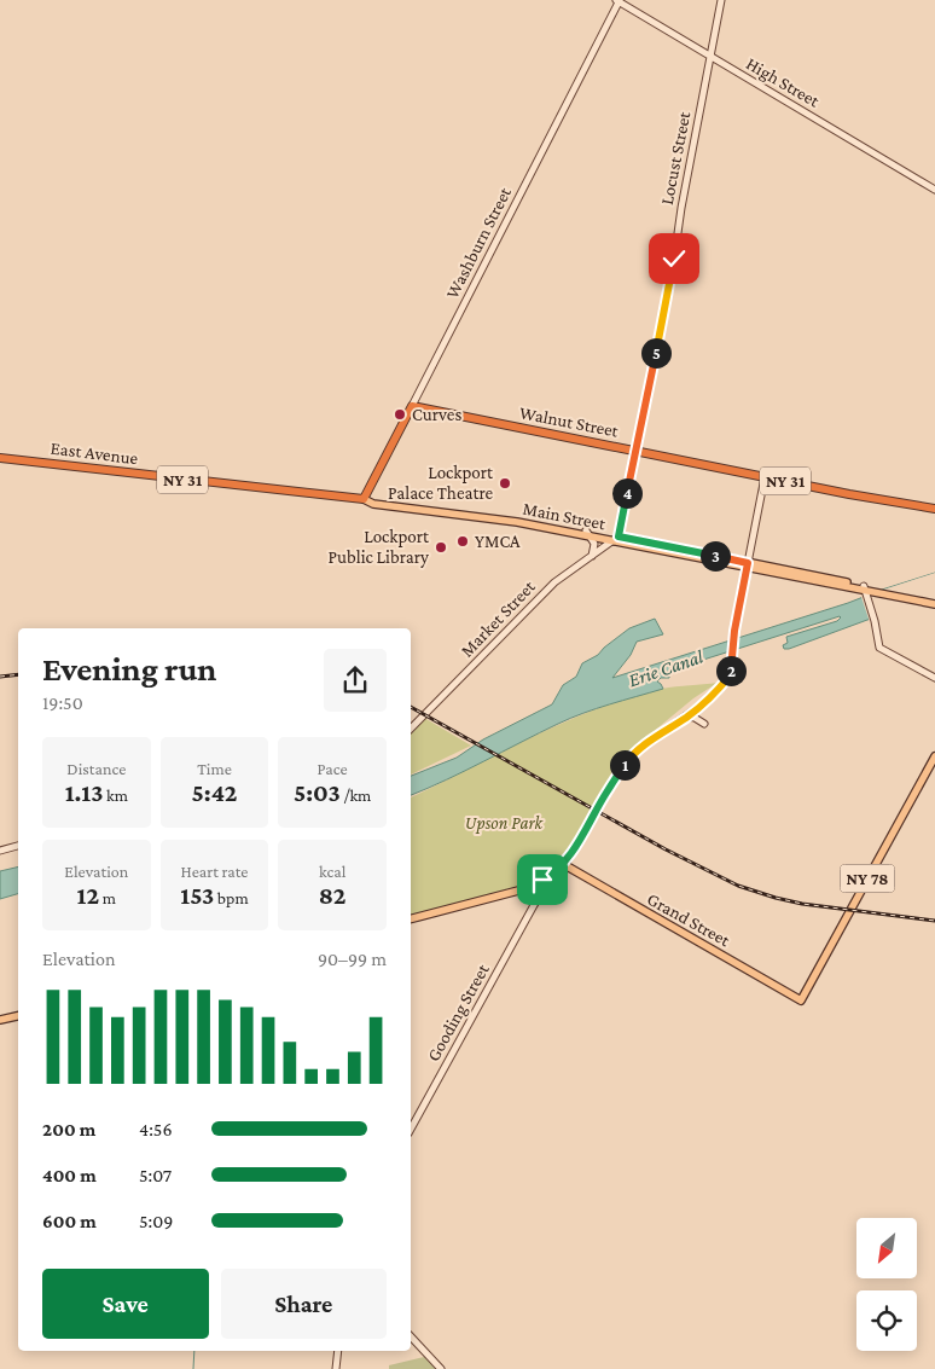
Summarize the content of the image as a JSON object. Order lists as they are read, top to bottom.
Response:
{
  "streets": {
    "highway": [
      "Washburn Street",
      "Walnut Street",
      "East Avenue",
      "NY 31"
    ],
    "main road": [
      "Main Street",
      "NY 78",
      "Grand Street",
      "Gooding Street"
    ],
    "street": ["High Street", "Locust Street", "Market Street"]
  },
  "crossings": [
    ["High Street", "Locust Street"],
    ["High Street", "Washburn Street"],
    ["Locust Street", "Walnut Street"],
    ["Locust Street", "Main Street"],
    ["Locust Street", "Market Street"],
    ["Washburn Street", "Walnut Street"],
    ["Washburn Street", "East Avenue"],
    ["Washburn Street", "Main Street"],
    ["East Avenue", "Main Street"],
    ["Main Street", "Market Street"],
    ["Main Street", "Gooding Street"],
    ["Grand Street", "Gooding Street"]
  ],
  "water": ["Erie Canal"],
  "parks": ["Upson Park"],
  "places": [
    "Curves",
    "Lockport Palace Theatre",
    "YMCA",
    "Lockport Public Library"
  ],
  "north": "bottom left",
  "page": {
    "pins": [
      "5",
      "4",
      "3",
      "2",
      "1"
    ],
    "heading": ["Evening run", "19:50"],
    "stats": [
      ["Distance", "1.13 km"],
      ["Time", "5:42"],
      ["Pace", "5:03 /km"],
      ["Elevation", "12 m"],
      ["Heart rate", "153 bpm"],
      ["kcal", "82"]
    ],
    "chart": ["Elevation", "90–99 m"],
    "list": [
      {
        "name": "200 m",
        "note": "4:56"
      },
      {
        "name": "400 m",
        "note": "5:07"
      },
      {
        "name": "600 m",
        "note": "5:09"
      }
    ],
    "buttons": ["Save", "Share"]
  }
}
